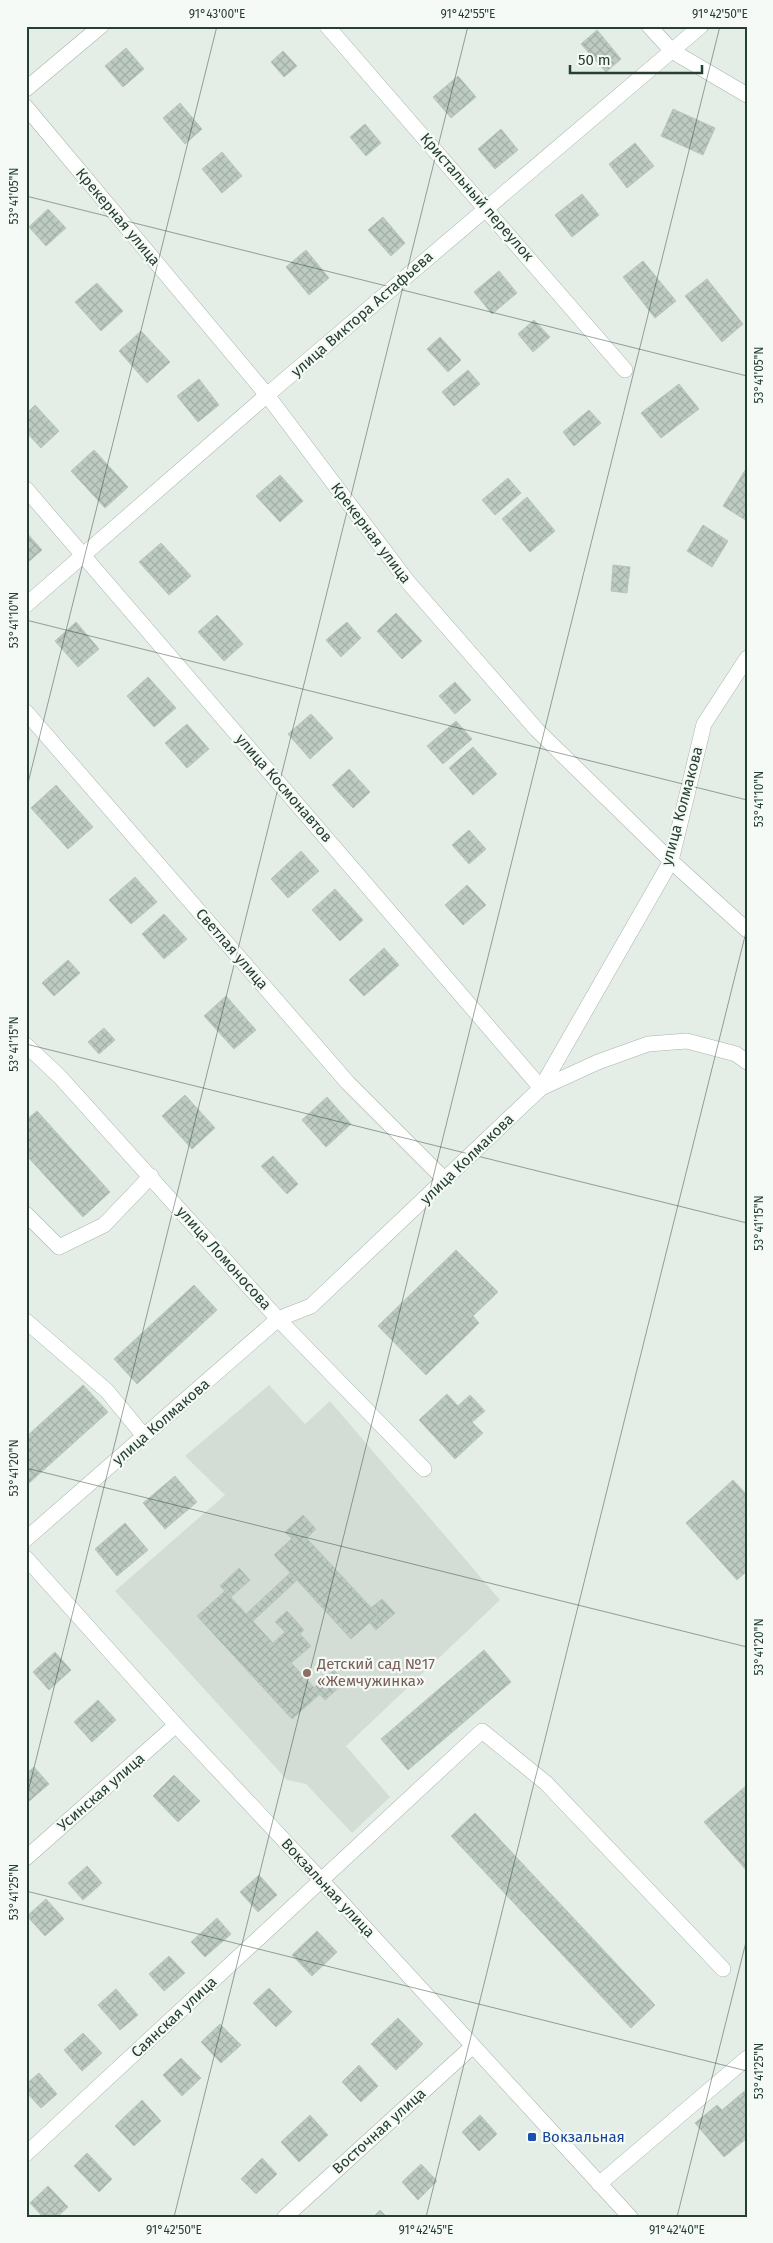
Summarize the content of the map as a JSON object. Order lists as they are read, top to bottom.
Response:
{
  "streets": {
    "street": [
      "Кристальный переулок",
      "Крекерная улица",
      "улица Виктора Астафьева",
      "улица Космонавтов",
      "улица Колмакова",
      "Светлая улица",
      "улица Ломоносова",
      "Усинская улица",
      "Вокзальная улица",
      "Саянская улица",
      "Восточная улица"
    ]
  },
  "crossings": [
    ["Кристальный переулок", "улица Виктора Астафьева"],
    ["Крекерная улица", "улица Виктора Астафьева"],
    ["Крекерная улица", "улица Колмакова"],
    ["улица Виктора Астафьева", "улица Космонавтов"],
    ["улица Космонавтов", "улица Колмакова"],
    ["улица Колмакова", "Светлая улица"],
    ["улица Колмакова", "улица Ломоносова"],
    ["Усинская улица", "Вокзальная улица"],
    ["Вокзальная улица", "Саянская улица"],
    ["Вокзальная улица", "Восточная улица"]
  ],
  "places": {
    "other": ["Детский сад №17 «Жемчужинка»"],
    "transit": ["Вокзальная"]
  },
  "scale_bar": "50 m",
  "coordinates": [
    "91°43'00\"E",
    "91°42'55\"E",
    "91°42'50\"E",
    "53°41'05\"N",
    "53°41'10\"N",
    "53°41'15\"N",
    "53°41'20\"N",
    "53°41'25\"N",
    "91°42'45\"E",
    "91°42'40\"E"
  ]
}
